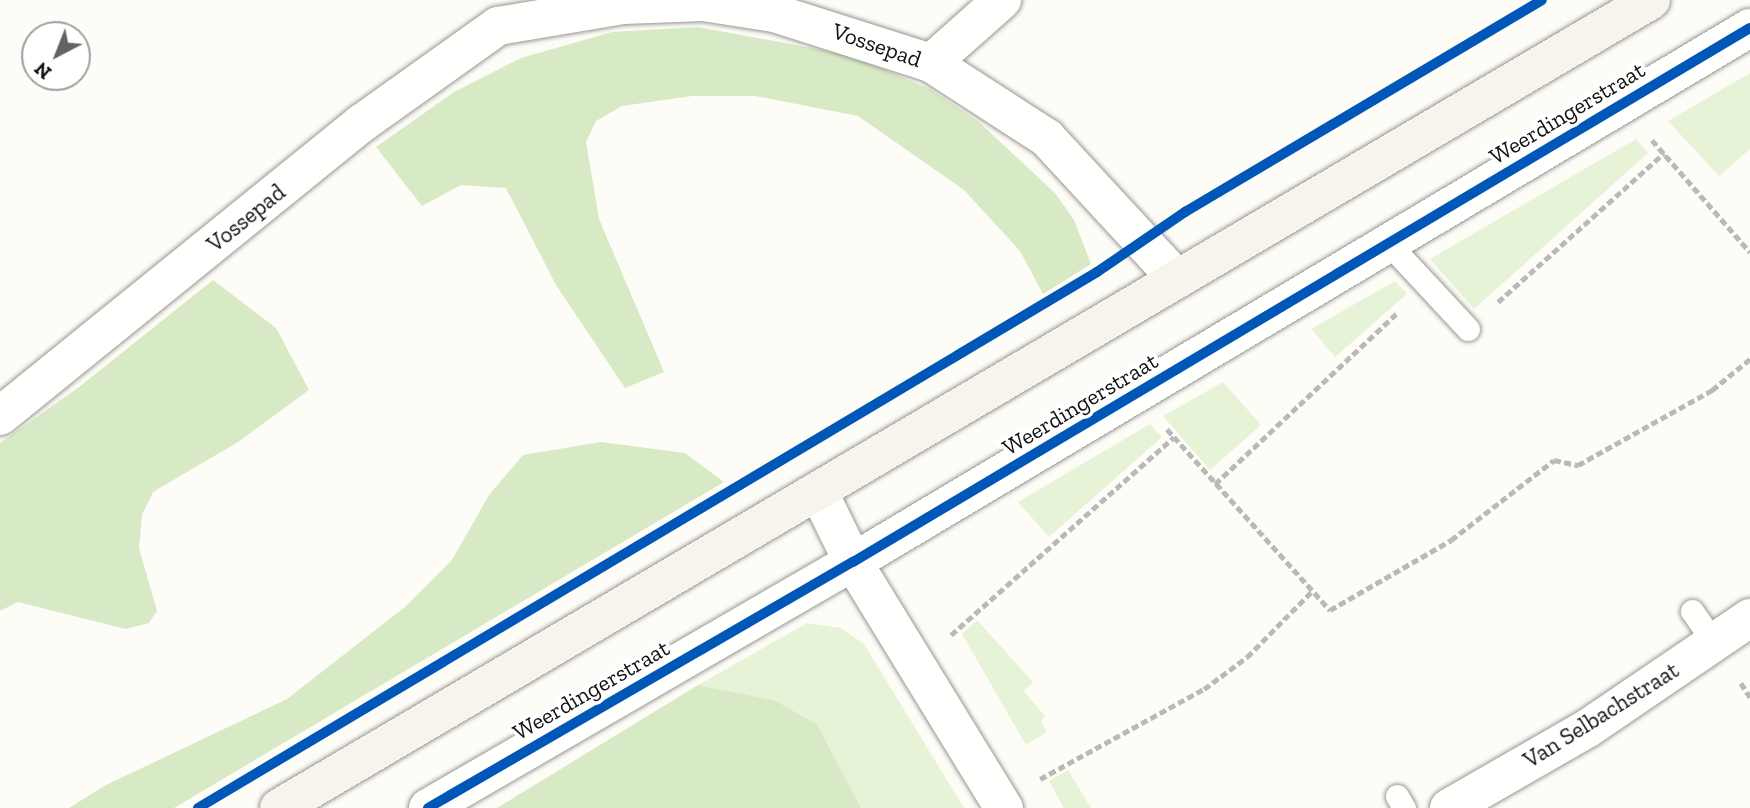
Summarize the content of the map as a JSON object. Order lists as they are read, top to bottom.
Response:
{
  "streets": {
    "street": ["Vossepad", "Weerdingerstraat", "Van Selbachstraat"]
  },
  "north": "bottom left"
}
